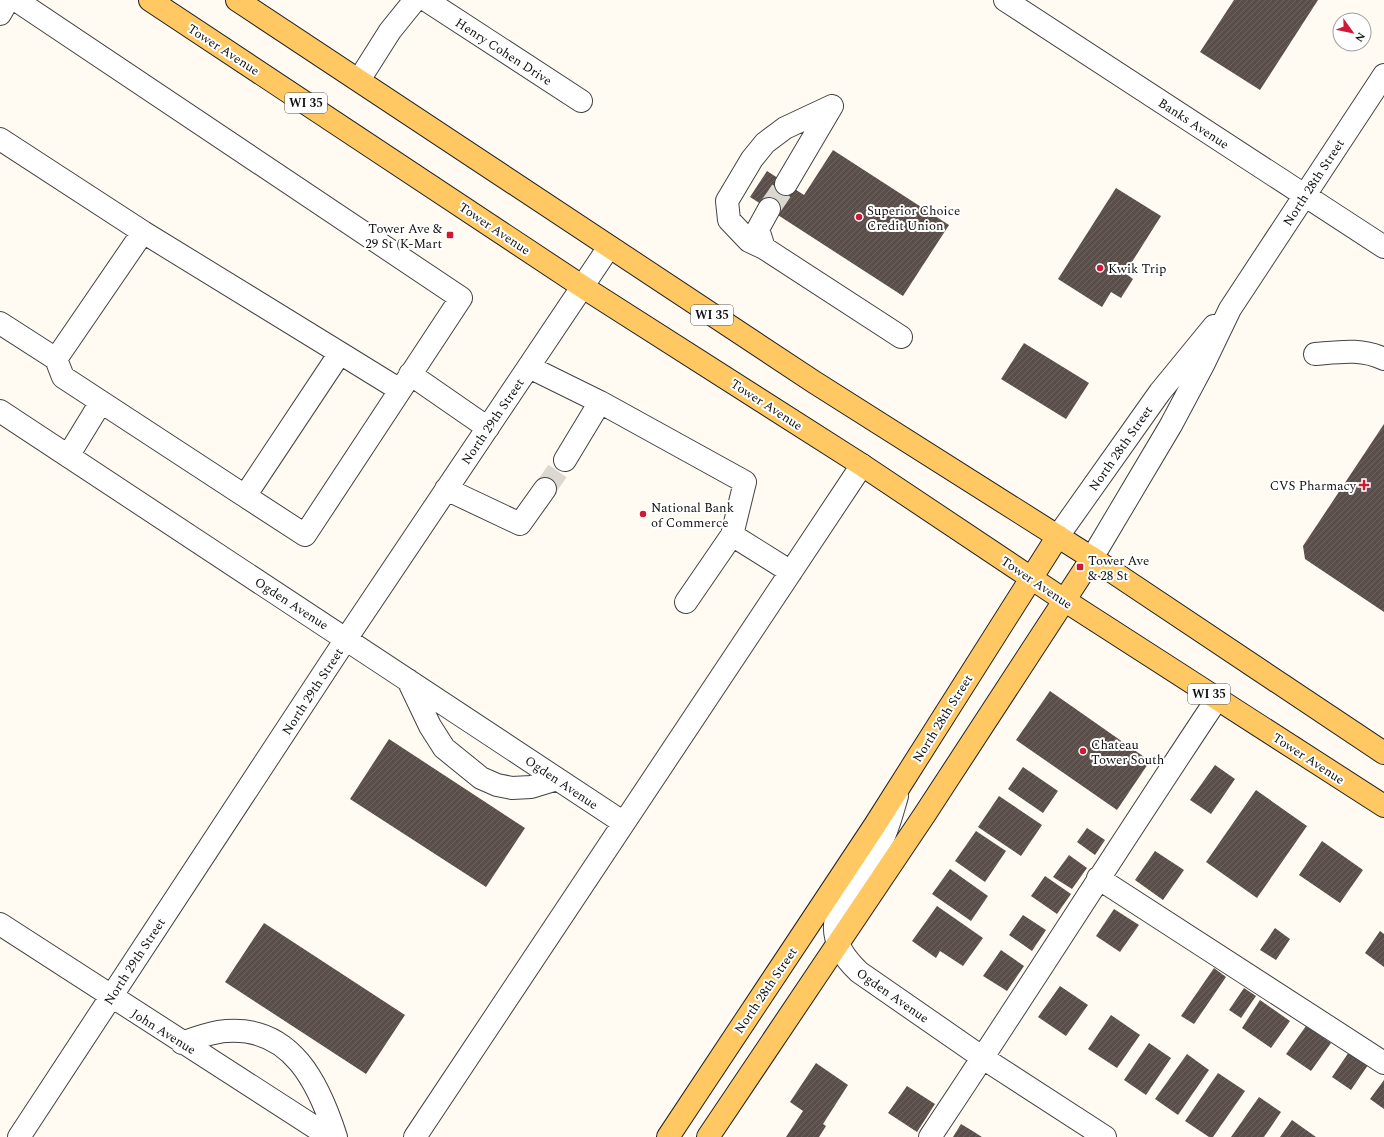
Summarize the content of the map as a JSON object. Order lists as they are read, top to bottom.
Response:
{
  "streets": {
    "main road": ["Tower Avenue", "WI 35", "North 28th Street"],
    "street": [
      "Henry Cohen Drive",
      "Banks Avenue",
      "North 29th Street",
      "Ogden Avenue",
      "John Avenue"
    ]
  },
  "crossings": [
    ["Tower Avenue", "North 28th Street"],
    ["Tower Avenue", "North 29th Street"],
    ["WI 35", "North 28th Street"],
    ["WI 35", "North 29th Street"],
    ["Banks Avenue", "North 28th Street"],
    ["North 28th Street", "Ogden Avenue"],
    ["North 29th Street", "Ogden Avenue"],
    ["North 29th Street", "John Avenue"]
  ],
  "places": {
    "other": [
      "Superior Choice Credit Union",
      "Kwik Trip",
      "National Bank of Commerce",
      "Chateau Tower South"
    ],
    "transit": ["Tower Ave & 29 St (K-Mart", "Tower Ave & 28 St"],
    "health": ["CVS Pharmacy"]
  },
  "north": "bottom right"
}
